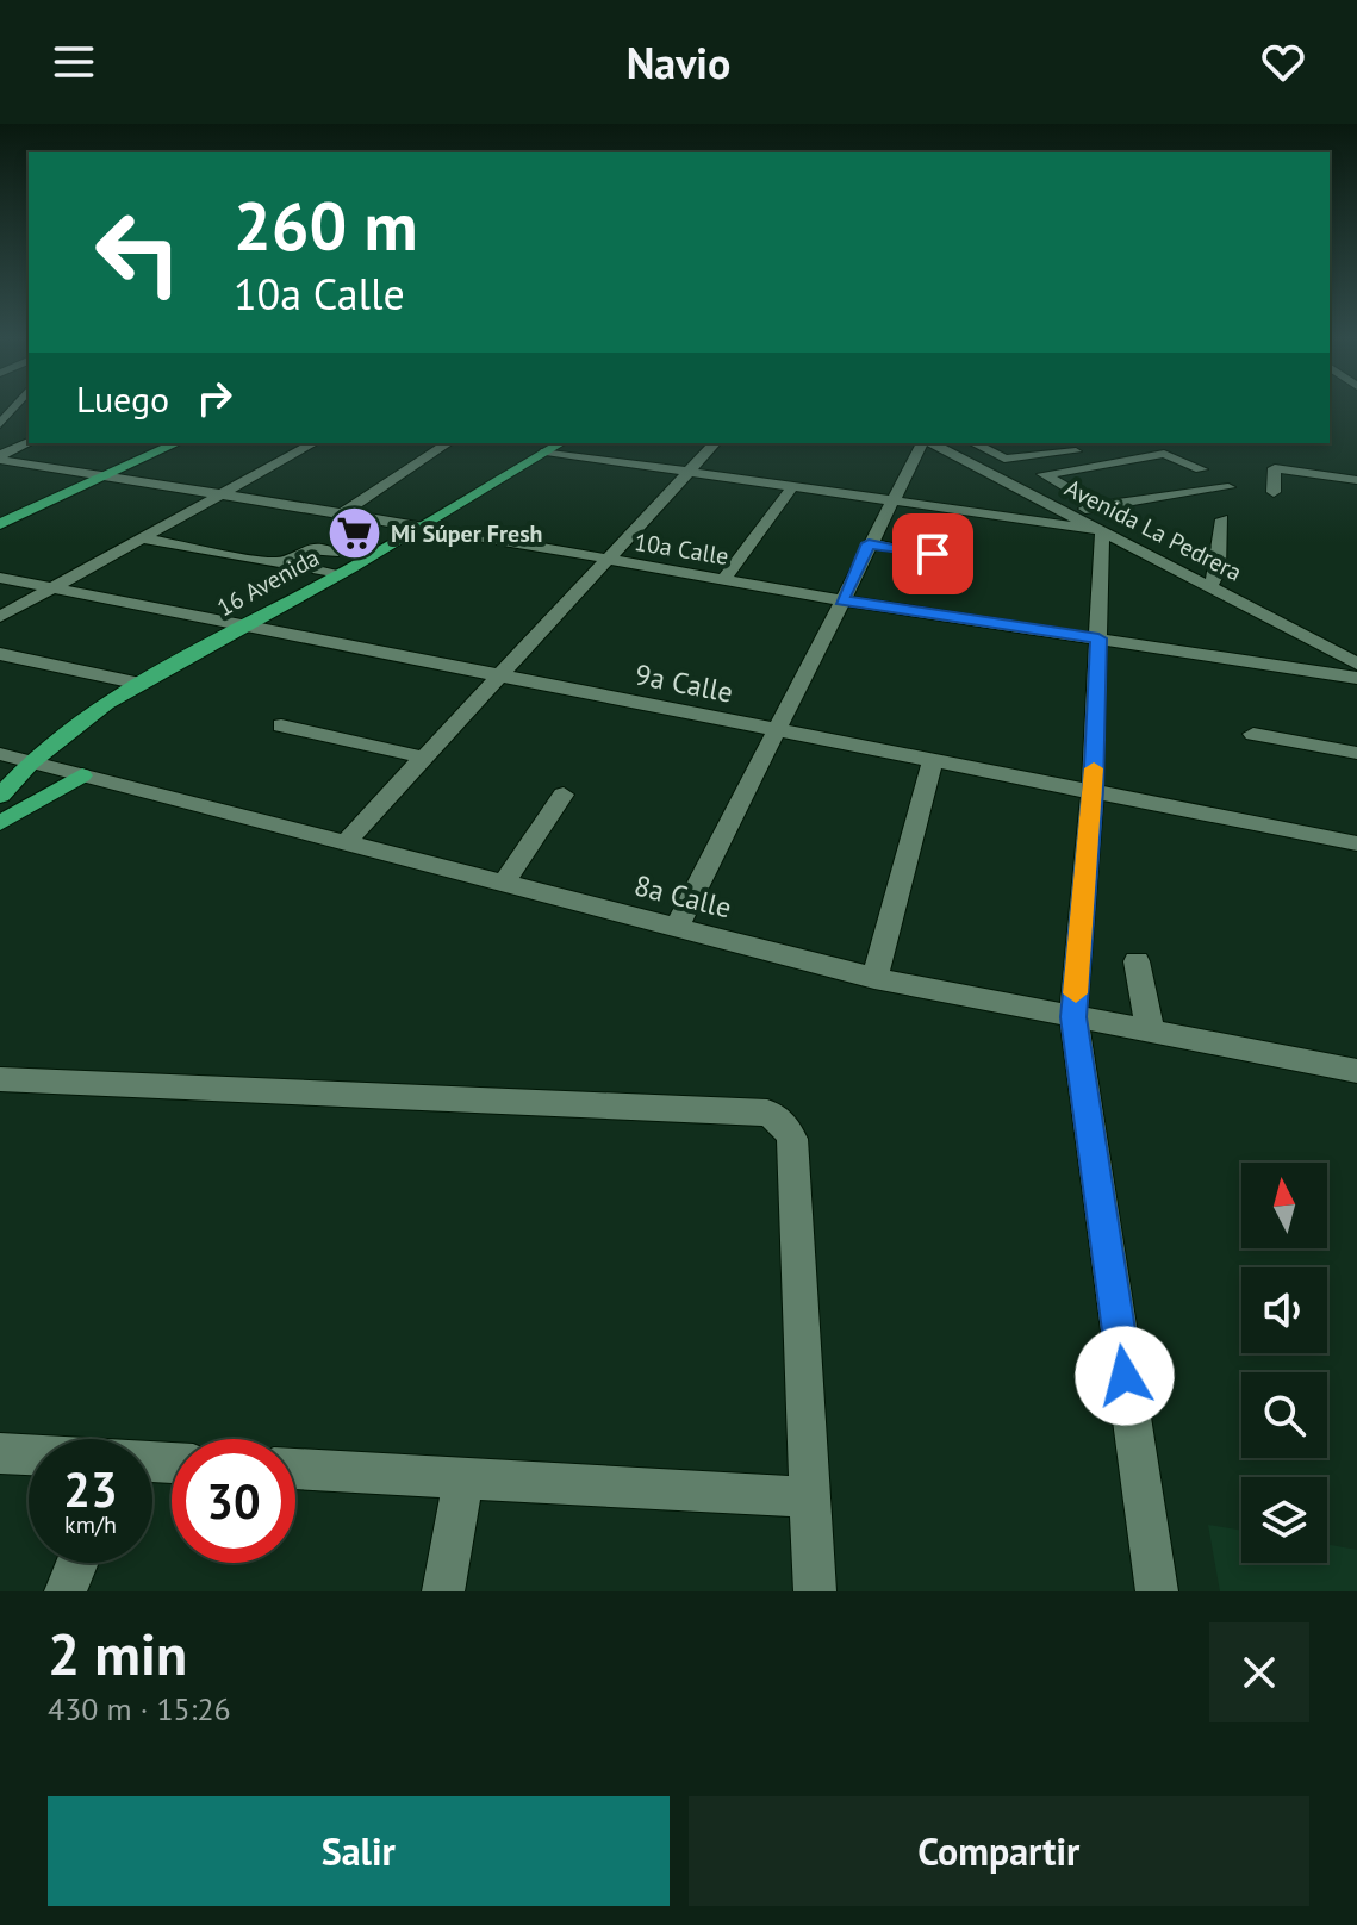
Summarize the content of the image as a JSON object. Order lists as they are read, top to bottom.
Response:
{
  "streets": {
    "main road": ["16 Avenida"],
    "street": [
      "Avenida La Pedrera",
      "10a Calle",
      "9a Calle",
      "8a Calle"
    ]
  },
  "crossings": [
    ["10a Calle", "16 Avenida"],
    ["16 Avenida", "9a Calle"],
    ["16 Avenida", "8a Calle"]
  ],
  "places": {
    "supermarket": ["Mi Súper Fresh"]
  },
  "north": "top",
  "page": {
    "header": "Navio",
    "turn": ["260 m", "10a Calle"],
    "then": "Luego",
    "speed": "23 km/h",
    "limit": "30",
    "heading": ["2 min", "430 m · 15:26"],
    "buttons": ["Salir", "Compartir"]
  }
}
